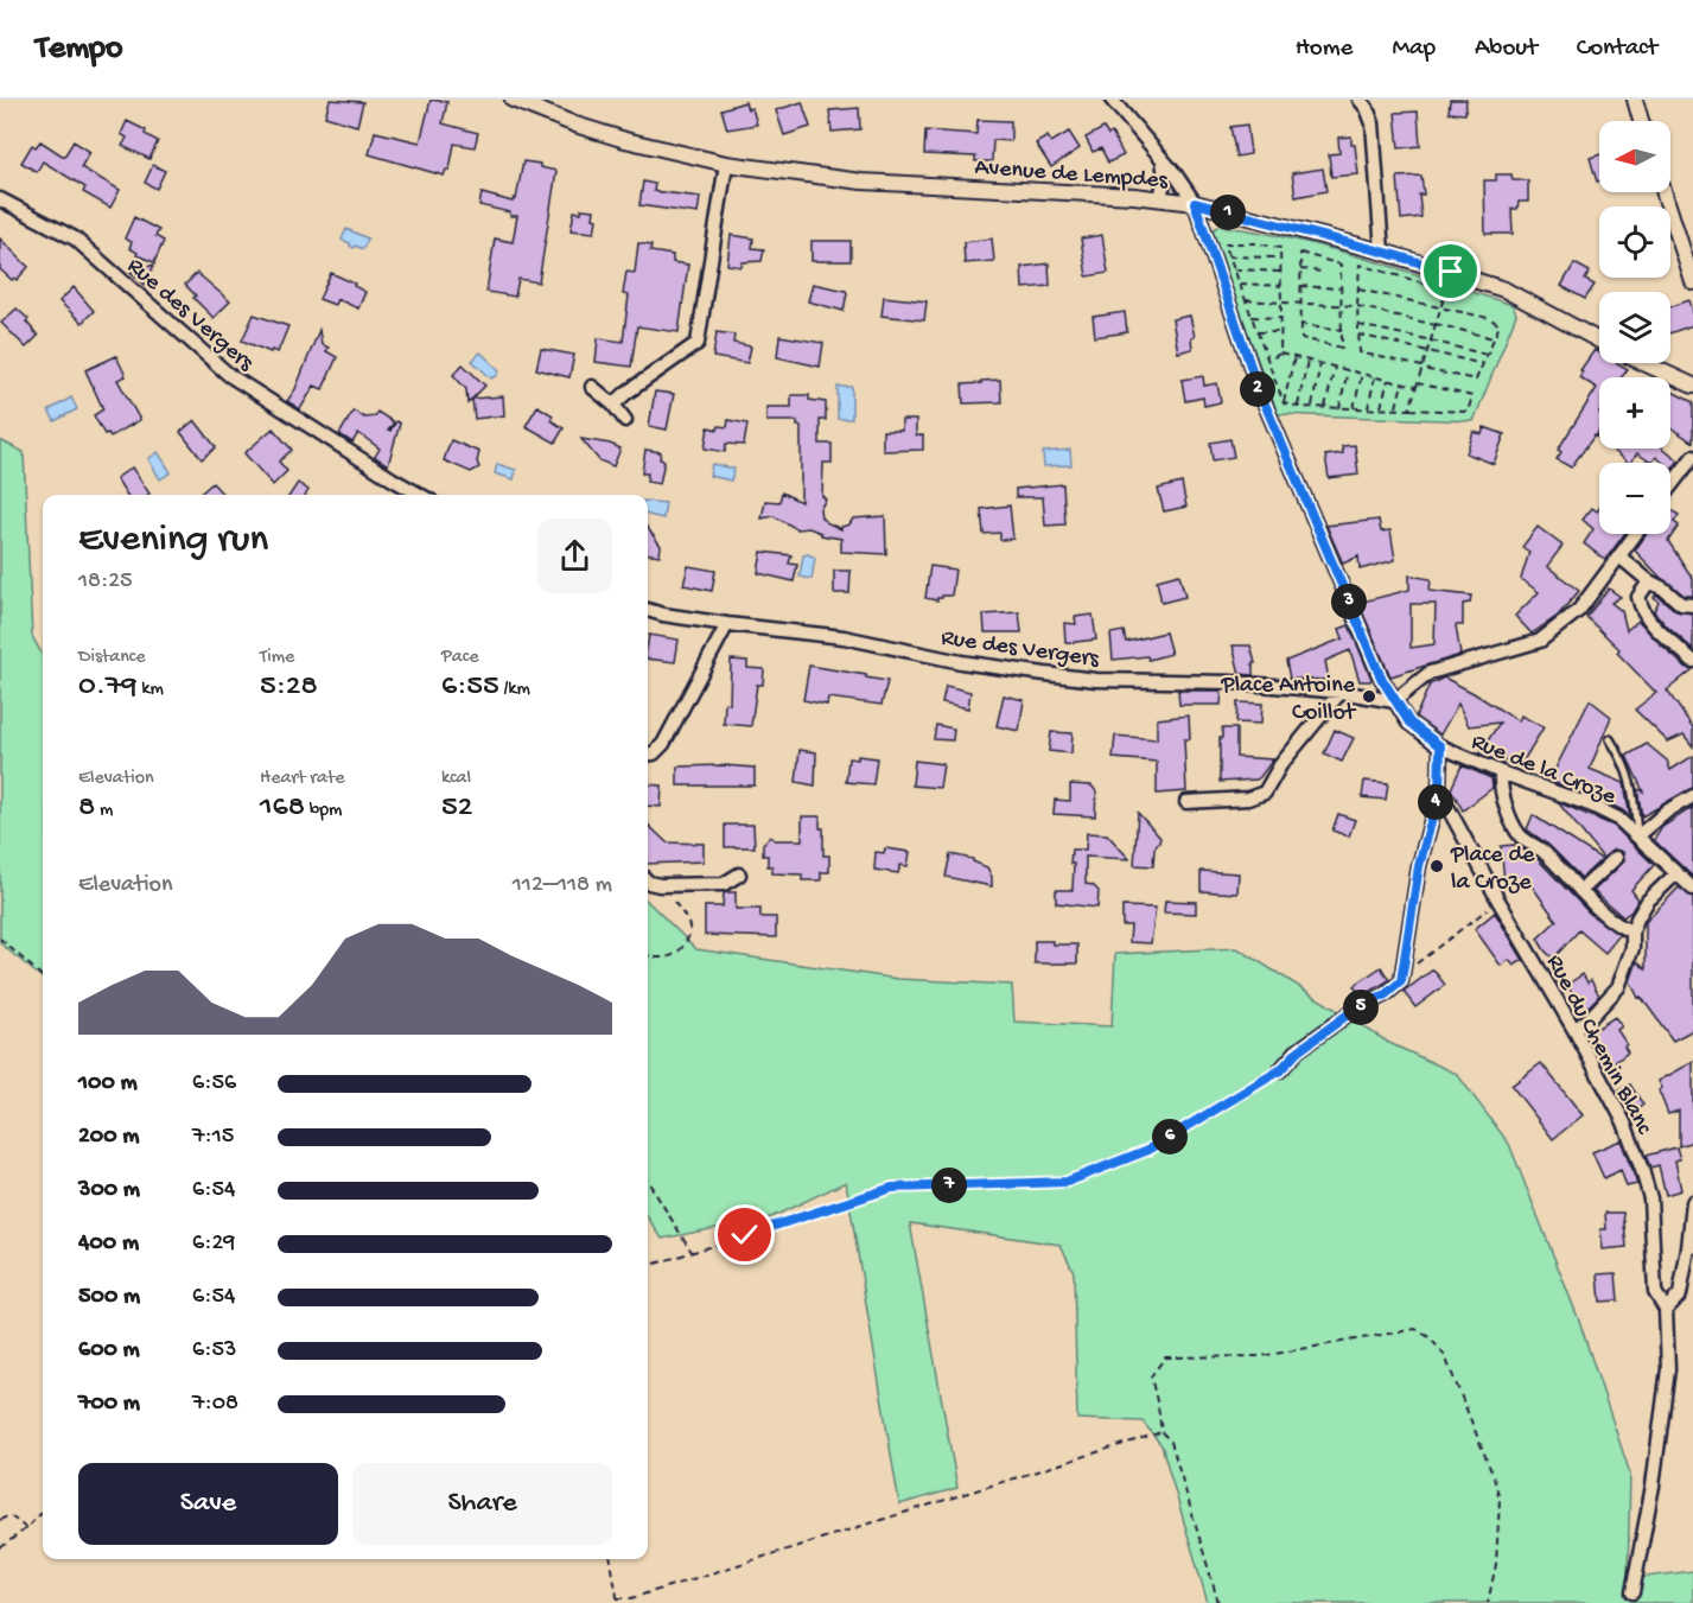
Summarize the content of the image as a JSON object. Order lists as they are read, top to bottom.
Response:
{
  "streets": {
    "street": [
      "Avenue de Lempdes",
      "Rue des Vergers",
      "Rue de la Croze",
      "Rue du Chemin Blanc"
    ]
  },
  "places": ["Place Antoine Coillot", "Place de la Croze"],
  "north": "left",
  "page": {
    "header": "Tempo",
    "nav": [
      "Home",
      "Map",
      "About",
      "Contact"
    ],
    "map_buttons": ["+", "−"],
    "pins": [
      "1",
      "2",
      "3",
      "4",
      "5",
      "6",
      "7"
    ],
    "heading": ["Evening run", "18:25"],
    "stats": [
      ["Distance", "0.79 km"],
      ["Time", "5:28"],
      ["Pace", "6:55 /km"],
      ["Elevation", "8 m"],
      ["Heart rate", "168 bpm"],
      ["kcal", "52"]
    ],
    "chart": ["Elevation", "112–118 m"],
    "list": [
      {
        "name": "100 m",
        "note": "6:56"
      },
      {
        "name": "200 m",
        "note": "7:15"
      },
      {
        "name": "300 m",
        "note": "6:54"
      },
      {
        "name": "400 m",
        "note": "6:29"
      },
      {
        "name": "500 m",
        "note": "6:54"
      },
      {
        "name": "600 m",
        "note": "6:53"
      },
      {
        "name": "700 m",
        "note": "7:08"
      }
    ],
    "buttons": ["Save", "Share"]
  }
}
